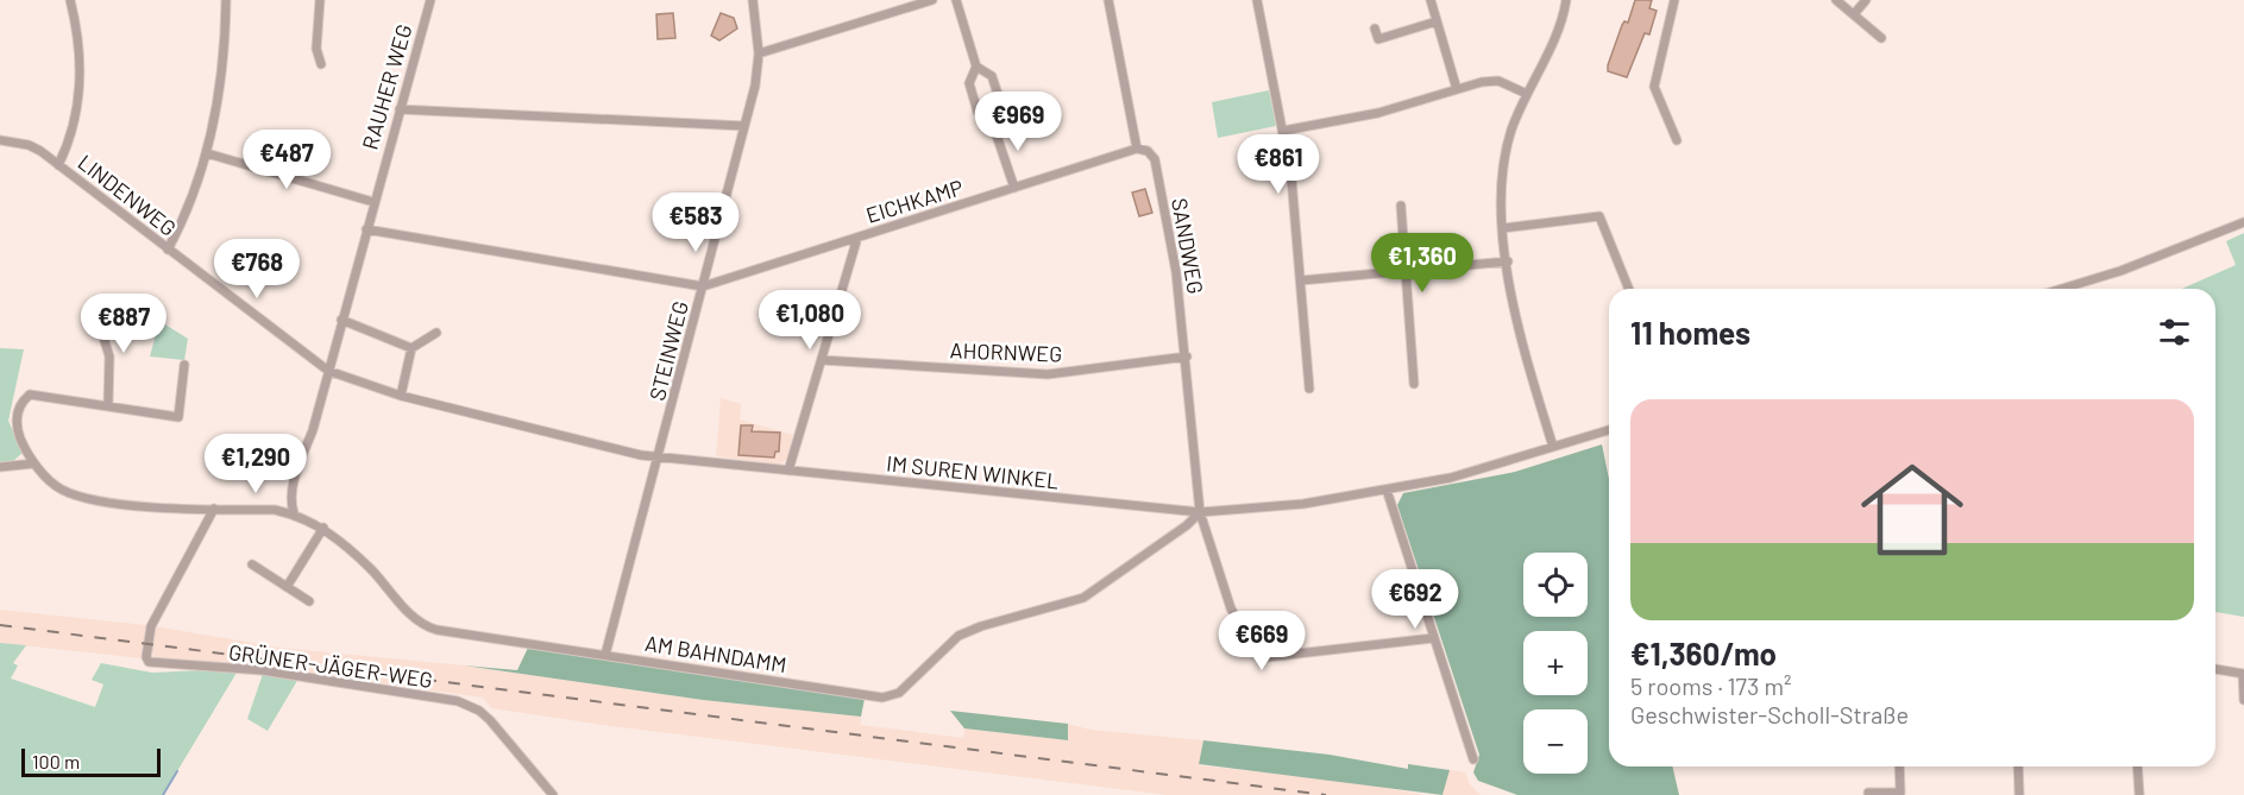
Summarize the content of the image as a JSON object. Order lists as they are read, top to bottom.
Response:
{
  "streets": {
    "street": [
      "RAUHER WEG",
      "LINDENWEG",
      "EICHKAMP",
      "SANDWEG",
      "STEINWEG",
      "AHORNWEG",
      "IM SUREN WINKEL",
      "AM BAHNDAMM",
      "GRÜNER-JÄGER-WEG"
    ]
  },
  "crossings": [
    ["RAUHER WEG", "LINDENWEG"],
    ["RAUHER WEG", "IM SUREN WINKEL"],
    ["RAUHER WEG", "AM BAHNDAMM"],
    ["LINDENWEG", "IM SUREN WINKEL"],
    ["EICHKAMP", "SANDWEG"],
    ["EICHKAMP", "STEINWEG"],
    ["SANDWEG", "AHORNWEG"],
    ["SANDWEG", "IM SUREN WINKEL"],
    ["SANDWEG", "AM BAHNDAMM"],
    ["STEINWEG", "IM SUREN WINKEL"],
    ["STEINWEG", "AM BAHNDAMM"],
    ["IM SUREN WINKEL", "AM BAHNDAMM"],
    ["AM BAHNDAMM", "GRÜNER-JÄGER-WEG"]
  ],
  "scale_bar": "100 m",
  "page": {
    "price": [
      "€969",
      "€487",
      "€861",
      "€583",
      "€1,360",
      "€768",
      "€1,080",
      "€887",
      "€1,290",
      "€692",
      "€669"
    ],
    "heading": "11 homes",
    "list": [
      {
        "name": "€1,360/mo",
        "note": "5 rooms · 173 m² · Geschwister-Scholl-Straße"
      }
    ],
    "map_buttons": ["+", "−"],
    "scale": "100 m"
  }
}
